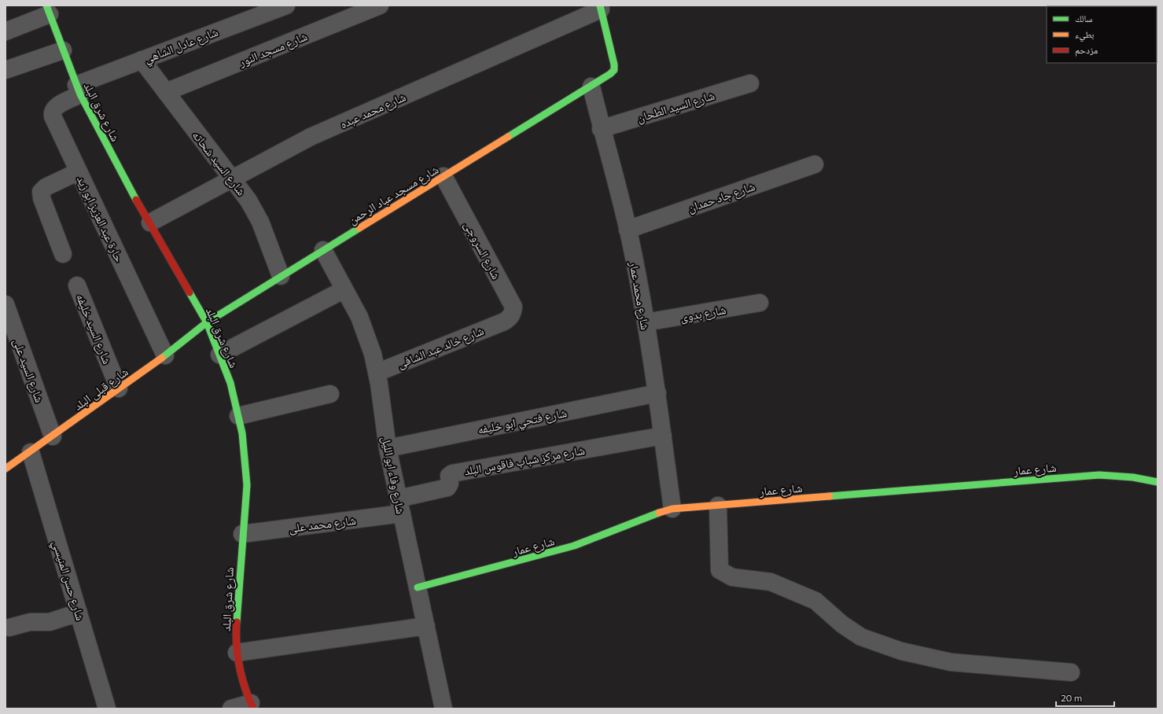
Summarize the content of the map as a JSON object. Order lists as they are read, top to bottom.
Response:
{
  "streets": {
    "street": [
      "شارع عادل الشاهي",
      "شارع مسجد النور",
      "شارع السيد الطحان",
      "شارع محمد عبده",
      "شارع شرق البلد",
      "شارع السيد شحاته",
      "شارع مسجد عباد الرحمن",
      "شارع جاد حمدان",
      "حارة عبد العزيز ابو زيد",
      "شارع السروجى",
      "شارع محمد عمار",
      "شارع بدوى",
      "شارع السيد خليفه",
      "شارع خالد عبد الشافى",
      "شارع السيد على",
      "شارع قبلى البلد",
      "شارع فتحي ابو خليفه",
      "شارع مركز شباب فاقوس البلد",
      "شارع عمار",
      "شارع وفاء ابو الليل",
      "شارع محمد على",
      "شارع حسن المنيسي"
    ]
  },
  "crossings": [
    ["شارع عادل الشاهي", "شارع شرق البلد"],
    ["شارع عادل الشاهي", "شارع السيد شحاته"],
    ["شارع عادل الشاهي", "حارة عبد العزيز ابو زيد"],
    ["شارع مسجد النور", "شارع السيد شحاته"],
    ["شارع السيد الطحان", "شارع محمد عمار"],
    ["شارع محمد عبده", "شارع شرق البلد"],
    ["شارع محمد عبده", "شارع السيد شحاته"],
    ["شارع محمد عبده", "شارع مسجد عباد الرحمن"],
    ["شارع شرق البلد", "شارع مسجد عباد الرحمن"],
    ["شارع شرق البلد", "حارة عبد العزيز ابو زيد"],
    ["شارع شرق البلد", "شارع قبلى البلد"],
    ["شارع شرق البلد", "شارع محمد على"],
    ["شارع السيد شحاته", "شارع مسجد عباد الرحمن"],
    ["شارع مسجد عباد الرحمن", "شارع السروجى"],
    ["شارع مسجد عباد الرحمن", "شارع محمد عمار"],
    ["شارع مسجد عباد الرحمن", "شارع قبلى البلد"],
    ["شارع مسجد عباد الرحمن", "شارع وفاء ابو الليل"],
    ["شارع جاد حمدان", "شارع محمد عمار"],
    ["حارة عبد العزيز ابو زيد", "شارع قبلى البلد"],
    ["شارع السروجى", "شارع خالد عبد الشافى"],
    ["شارع محمد عمار", "شارع بدوى"],
    ["شارع محمد عمار", "شارع فتحي ابو خليفه"],
    ["شارع محمد عمار", "شارع مركز شباب فاقوس البلد"],
    ["شارع محمد عمار", "شارع عمار"],
    ["شارع السيد خليفه", "شارع قبلى البلد"],
    ["شارع خالد عبد الشافى", "شارع وفاء ابو الليل"],
    ["شارع السيد على", "شارع قبلى البلد"],
    ["شارع قبلى البلد", "شارع حسن المنيسي"],
    ["شارع فتحي ابو خليفه", "شارع وفاء ابو الليل"],
    ["شارع مركز شباب فاقوس البلد", "شارع وفاء ابو الليل"],
    ["شارع مركز شباب فاقوس البلد", "شارع محمد على"],
    ["شارع عمار", "شارع وفاء ابو الليل"],
    ["شارع وفاء ابو الليل", "شارع محمد على"]
  ],
  "legend": ["سالك", "بطيء", "مزدحم"],
  "scale_bar": "20 m"
}
